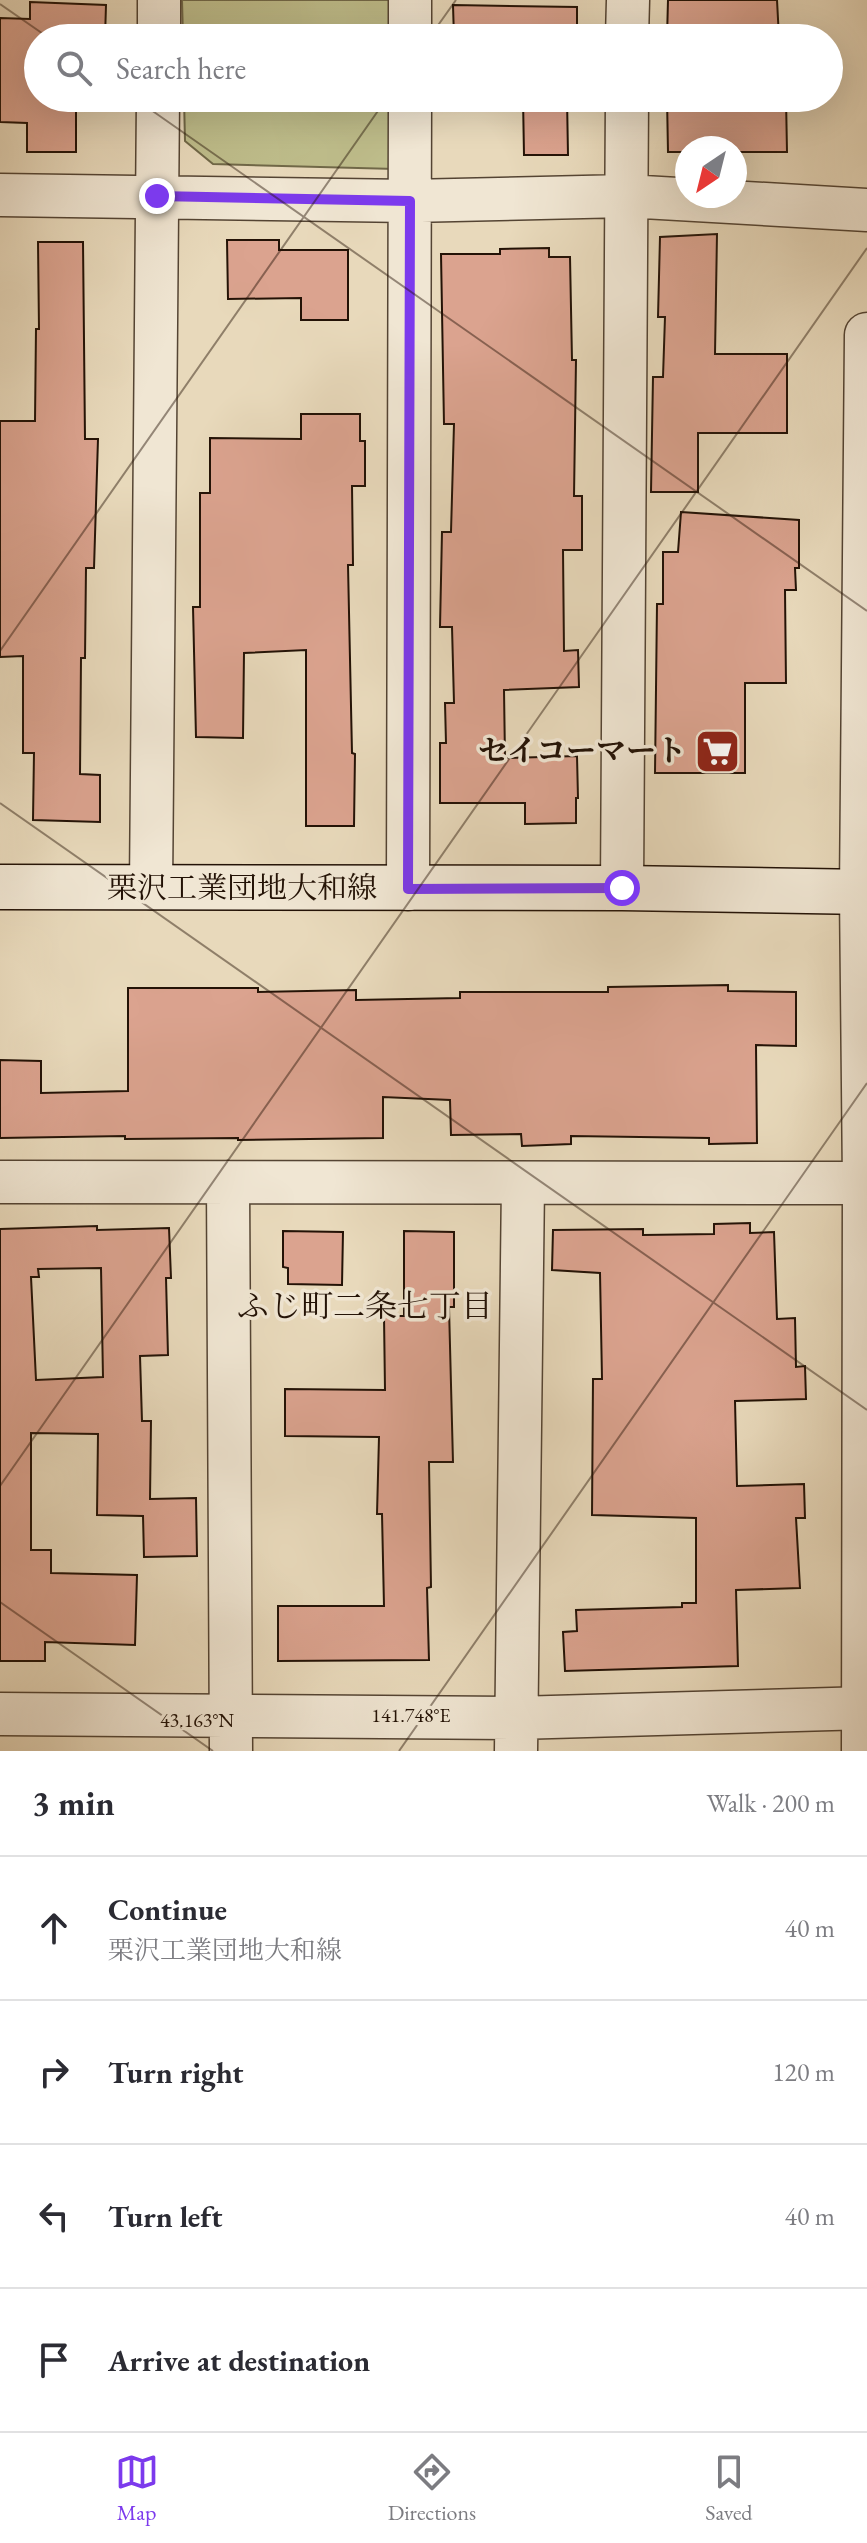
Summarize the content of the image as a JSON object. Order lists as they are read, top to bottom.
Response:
{
  "streets": {
    "street": ["栗沢工業団地大和線"]
  },
  "districts": ["ふじ町二条七丁目"],
  "places": {
    "supermarket": ["セイコーマート"]
  },
  "north": "bottom left",
  "page": {
    "search": "Search here",
    "heading": ["3 min", "Walk · 200 m"],
    "list": [
      ["Continue", "栗沢工業団地大和線", "40 m"],
      ["Turn right", "120 m"],
      ["Turn left", "40 m"],
      "Arrive at destination"
    ],
    "nav": ["Map", "Directions", "Saved"]
  },
  "coordinates": ["141.748°E", "43.163°N"]
}
